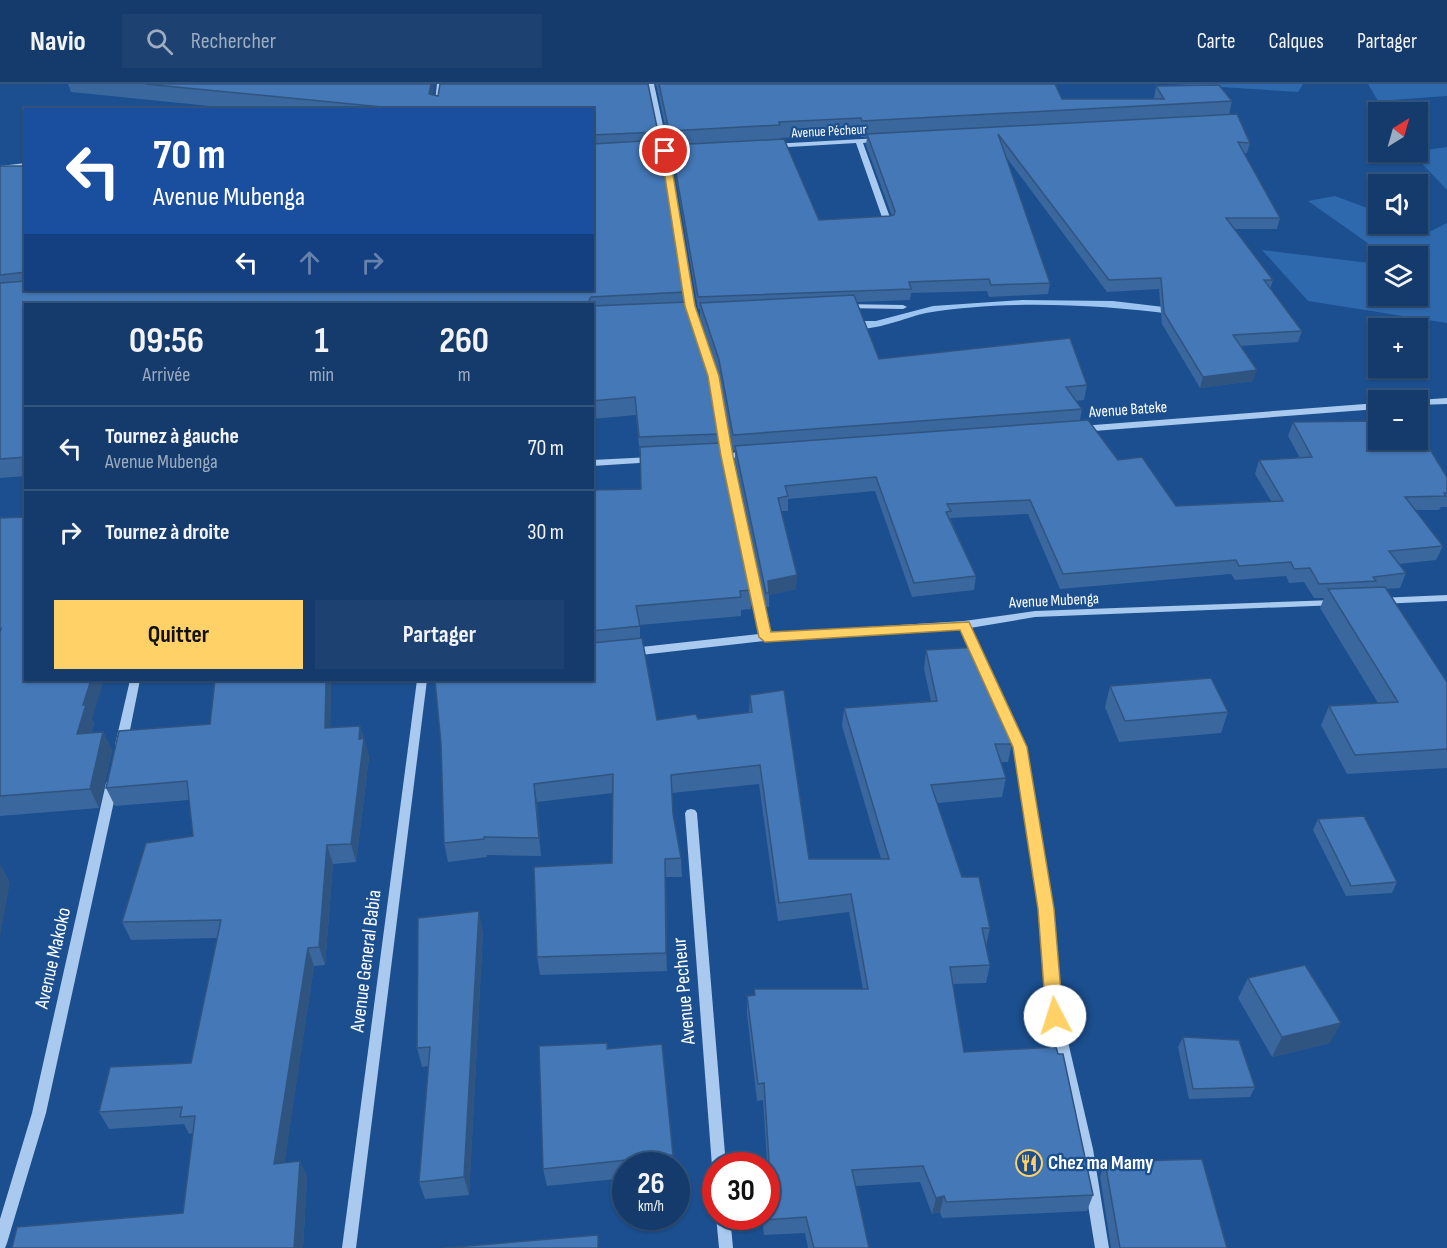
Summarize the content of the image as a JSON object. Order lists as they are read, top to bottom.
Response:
{
  "streets": {
    "street": [
      "Avenue Pécheur",
      "Avenue Bateke",
      "Avenue Mubenga",
      "Avenue Makoko",
      "Avenue General Babia",
      "Avenue Pecheur"
    ]
  },
  "places": {
    "restaurant": ["Chez ma Mamy"]
  },
  "north": "top right",
  "page": {
    "header": "Navio",
    "search": "Rechercher",
    "nav": ["Carte", "Calques", "Partager"],
    "map_buttons": ["+", "−"],
    "turn": ["70 m", "Avenue Mubenga"],
    "eta": [
      "09:56",
      "Arrivée",
      "1",
      "min",
      "260",
      "m"
    ],
    "list": [
      {
        "name": "Tournez à gauche",
        "note": "Avenue Mubenga",
        "value": "70 m"
      },
      {
        "name": "Tournez à droite",
        "value": "30 m"
      }
    ],
    "buttons": ["Quitter", "Partager"],
    "speed": "26 km/h",
    "limit": "30"
  }
}
